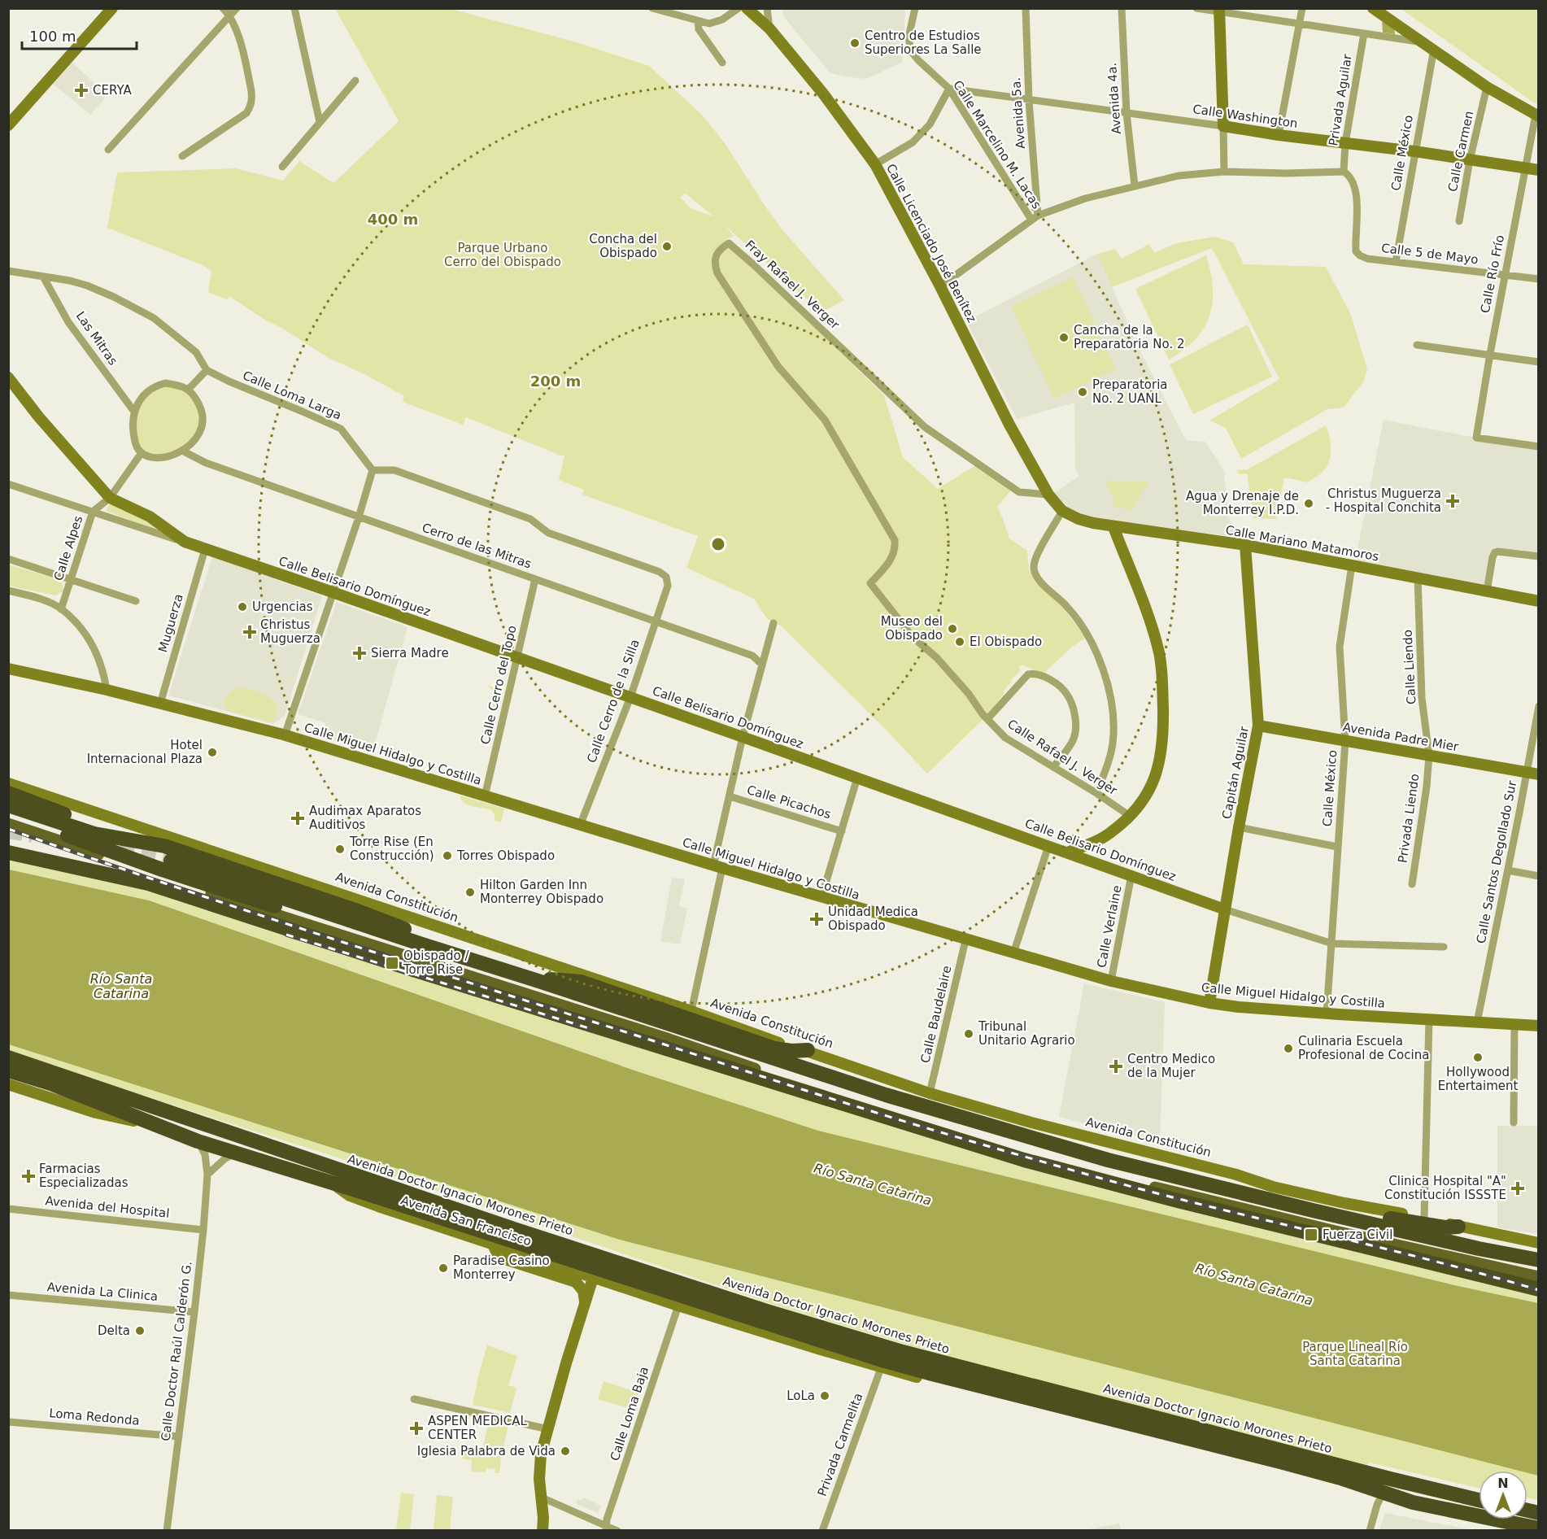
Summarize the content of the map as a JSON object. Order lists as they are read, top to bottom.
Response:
{
  "streets": {
    "highway": ["Avenida Doctor Ignacio Morones Prieto"],
    "street": [
      "Avenida 4a.",
      "Privada Aguilar",
      "Avenida 5a.",
      "Calle Washington",
      "Calle Marcelino M. Lacas",
      "Calle Carmen",
      "Calle México",
      "Calle Licenciado José Benítez",
      "Calle 5 de Mayo",
      "Calle Río Frío",
      "Fray Rafael J. Verger",
      "Las Mitras",
      "Calle Loma Larga",
      "Calle Mariano Matamoros",
      "Cerro de las Mitras",
      "Calle Alpes",
      "Calle Belisario Domínguez",
      "Muguerza",
      "Calle Liendo",
      "Calle Cerro del Topo",
      "Calle Cerro de la Silla",
      "Avenida Padre Mier",
      "Calle Miguel Hidalgo y Costilla",
      "Calle Rafael J. Verger",
      "Capitán Aguilar",
      "Calle Picachos",
      "Privada Liendo",
      "Calle Santos Degollado Sur",
      "Avenida Constitución",
      "Calle Verlaine",
      "Calle Baudelaire",
      "Avenida del Hospital",
      "Avenida San Francisco",
      "Avenida La Clinica",
      "Calle Doctor Raúl Calderón G.",
      "Calle Loma Baja",
      "Loma Redonda",
      "Privada Carmelita"
    ]
  },
  "crossings": [
    ["Avenida 4a.", "Calle Washington"],
    ["Privada Aguilar", "Calle Washington"],
    ["Privada Aguilar", "Calle 5 de Mayo"],
    ["Avenida 5a.", "Calle Washington"],
    ["Avenida 5a.", "Calle Marcelino M. Lacas"],
    ["Calle Washington", "Calle Marcelino M. Lacas"],
    ["Calle Washington", "Calle Carmen"],
    ["Calle Washington", "Calle México"],
    ["Calle Washington", "Calle Río Frío"],
    ["Calle México", "Calle 5 de Mayo"],
    ["Calle México", "Calle Mariano Matamoros"],
    ["Calle México", "Calle Belisario Domínguez"],
    ["Calle México", "Avenida Padre Mier"],
    ["Calle México", "Calle Miguel Hidalgo y Costilla"],
    ["Calle Licenciado José Benítez", "Fray Rafael J. Verger"],
    ["Calle Licenciado José Benítez", "Calle Mariano Matamoros"],
    ["Calle 5 de Mayo", "Calle Río Frío"],
    ["Fray Rafael J. Verger", "Calle Rafael J. Verger"],
    ["Las Mitras", "Calle Loma Larga"],
    ["Las Mitras", "Cerro de las Mitras"],
    ["Las Mitras", "Calle Alpes"],
    ["Calle Loma Larga", "Calle Cerro de la Silla"],
    ["Calle Mariano Matamoros", "Calle Liendo"],
    ["Calle Mariano Matamoros", "Capitán Aguilar"],
    ["Cerro de las Mitras", "Calle Alpes"],
    ["Cerro de las Mitras", "Calle Cerro del Topo"],
    ["Cerro de las Mitras", "Calle Cerro de la Silla"],
    ["Calle Alpes", "Calle Belisario Domínguez"],
    ["Calle Belisario Domínguez", "Muguerza"],
    ["Calle Belisario Domínguez", "Calle Cerro del Topo"],
    ["Calle Belisario Domínguez", "Calle Cerro de la Silla"],
    ["Calle Belisario Domínguez", "Capitán Aguilar"],
    ["Calle Belisario Domínguez", "Calle Verlaine"],
    ["Muguerza", "Calle Miguel Hidalgo y Costilla"],
    ["Calle Liendo", "Avenida Padre Mier"],
    ["Calle Liendo", "Privada Liendo"],
    ["Calle Cerro del Topo", "Calle Miguel Hidalgo y Costilla"],
    ["Calle Cerro de la Silla", "Calle Miguel Hidalgo y Costilla"],
    ["Avenida Padre Mier", "Capitán Aguilar"],
    ["Avenida Padre Mier", "Privada Liendo"],
    ["Avenida Padre Mier", "Calle Santos Degollado Sur"],
    ["Calle Miguel Hidalgo y Costilla", "Capitán Aguilar"],
    ["Calle Miguel Hidalgo y Costilla", "Calle Santos Degollado Sur"],
    ["Calle Miguel Hidalgo y Costilla", "Calle Verlaine"],
    ["Calle Miguel Hidalgo y Costilla", "Calle Baudelaire"],
    ["Avenida Constitución", "Calle Baudelaire"],
    ["Avenida Doctor Ignacio Morones Prieto", "Avenida San Francisco"],
    ["Avenida Doctor Ignacio Morones Prieto", "Calle Doctor Raúl Calderón G."],
    ["Avenida Doctor Ignacio Morones Prieto", "Calle Loma Baja"],
    ["Avenida Doctor Ignacio Morones Prieto", "Privada Carmelita"],
    ["Avenida del Hospital", "Calle Doctor Raúl Calderón G."],
    ["Avenida La Clinica", "Calle Doctor Raúl Calderón G."],
    ["Calle Doctor Raúl Calderón G.", "Loma Redonda"]
  ],
  "water": ["Río Santa Catarina"],
  "parks": ["Parque Urbano Cerro del Obispado", "Parque Lineal Río Santa Catarina"],
  "places": {
    "other": [
      "Centro de Estudios Superiores La Salle",
      "Concha del Obispado",
      "Cancha de la Preparatoria No. 2",
      "Preparatoria No. 2 UANL",
      "Agua y Drenaje de Monterrey I.P.D.",
      "Urgencias",
      "Museo del Obispado",
      "El Obispado",
      "Hotel Internacional Plaza",
      "Torre Rise (En Construcción)",
      "Torres Obispado",
      "Hilton Garden Inn Monterrey Obispado",
      "Tribunal Unitario Agrario",
      "Culinaria Escuela Profesional de Cocina",
      "Hollywood Entertaiment",
      "Paradise Casino Monterrey",
      "Delta",
      "LoLa",
      "Iglesia Palabra de Vida"
    ],
    "health": [
      "CERYA",
      "Christus Muguerza - Hospital Conchita",
      "Christus Muguerza",
      "Sierra Madre",
      "Audimax Aparatos Auditivos",
      "Unidad Medica Obispado",
      "Centro Medico de la Mujer",
      "Farmacias Especializadas",
      "Clinica Hospital \"A\" Constitución ISSSTE",
      "ASPEN MEDICAL CENTER"
    ],
    "transit": ["Obispado / Torre Rise", "Fuerza Civil"]
  },
  "scale_bar": "100 m",
  "north": "top",
  "rings": ["400 m", "200 m"]
}
